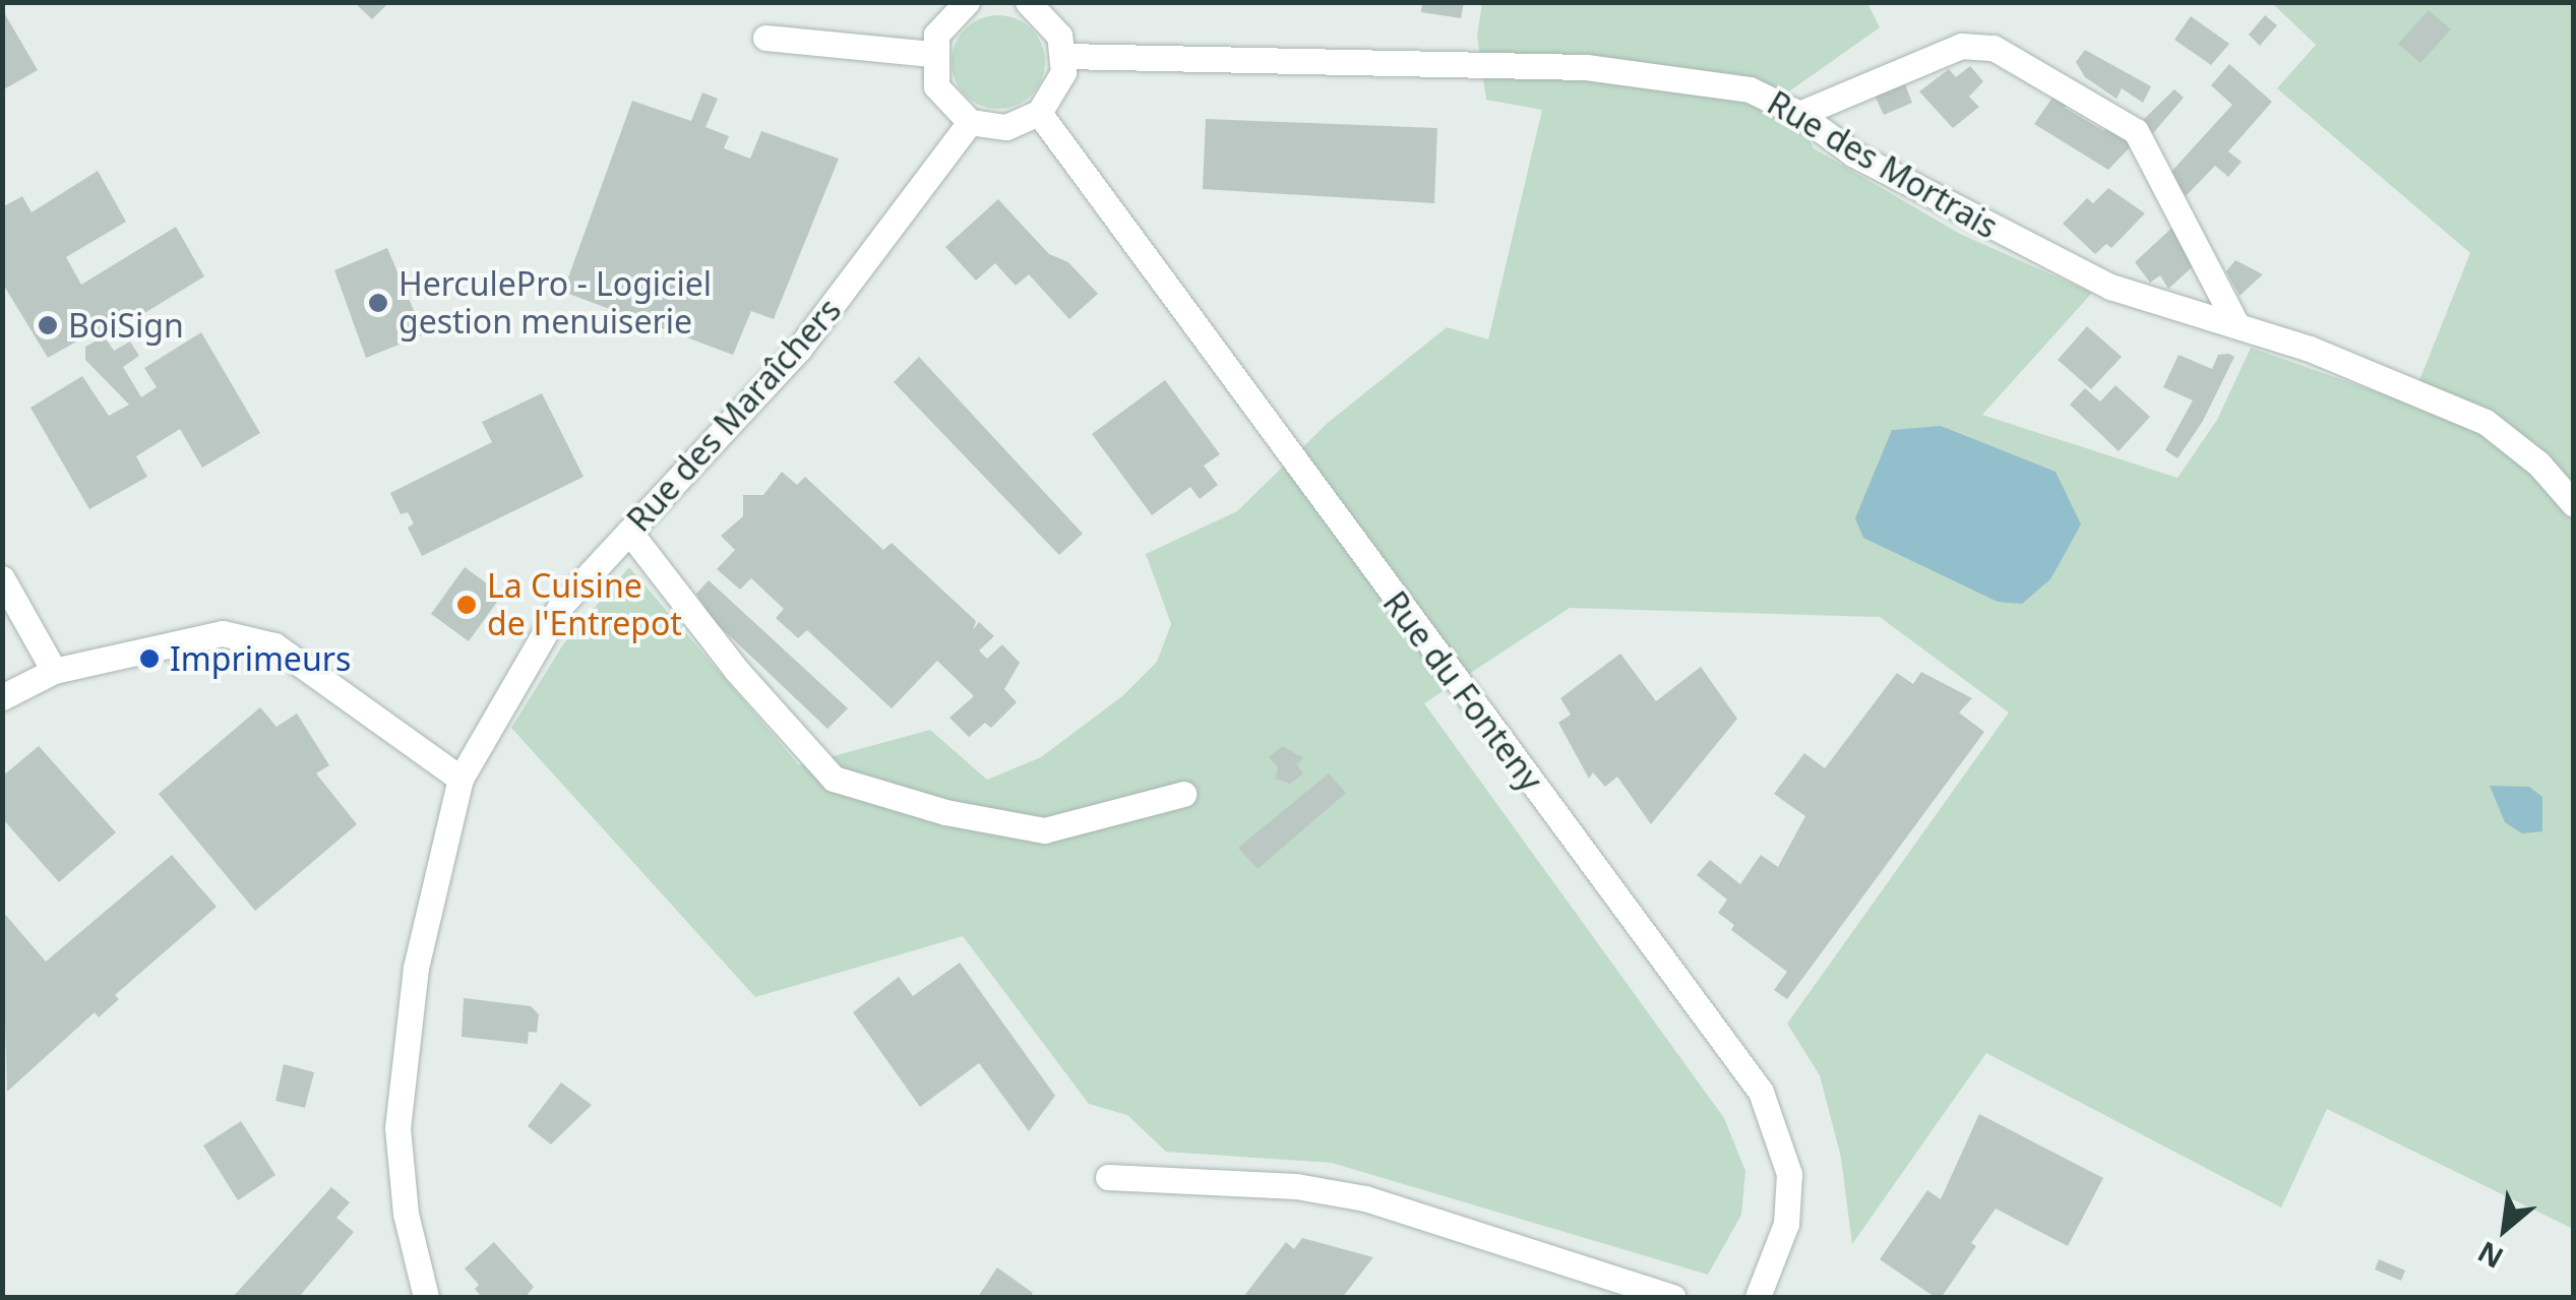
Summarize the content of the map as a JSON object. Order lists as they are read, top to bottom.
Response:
{
  "streets": {
    "street": ["Rue des Mortrais", "Rue des Maraîchers", "Rue du Fonteny"]
  },
  "places": [
    "HerculePro - Logiciel gestion menuiserie",
    "BoiSign",
    "La Cuisine de l'Entrepot",
    "Imprimeurs"
  ],
  "north": "bottom left"
}
